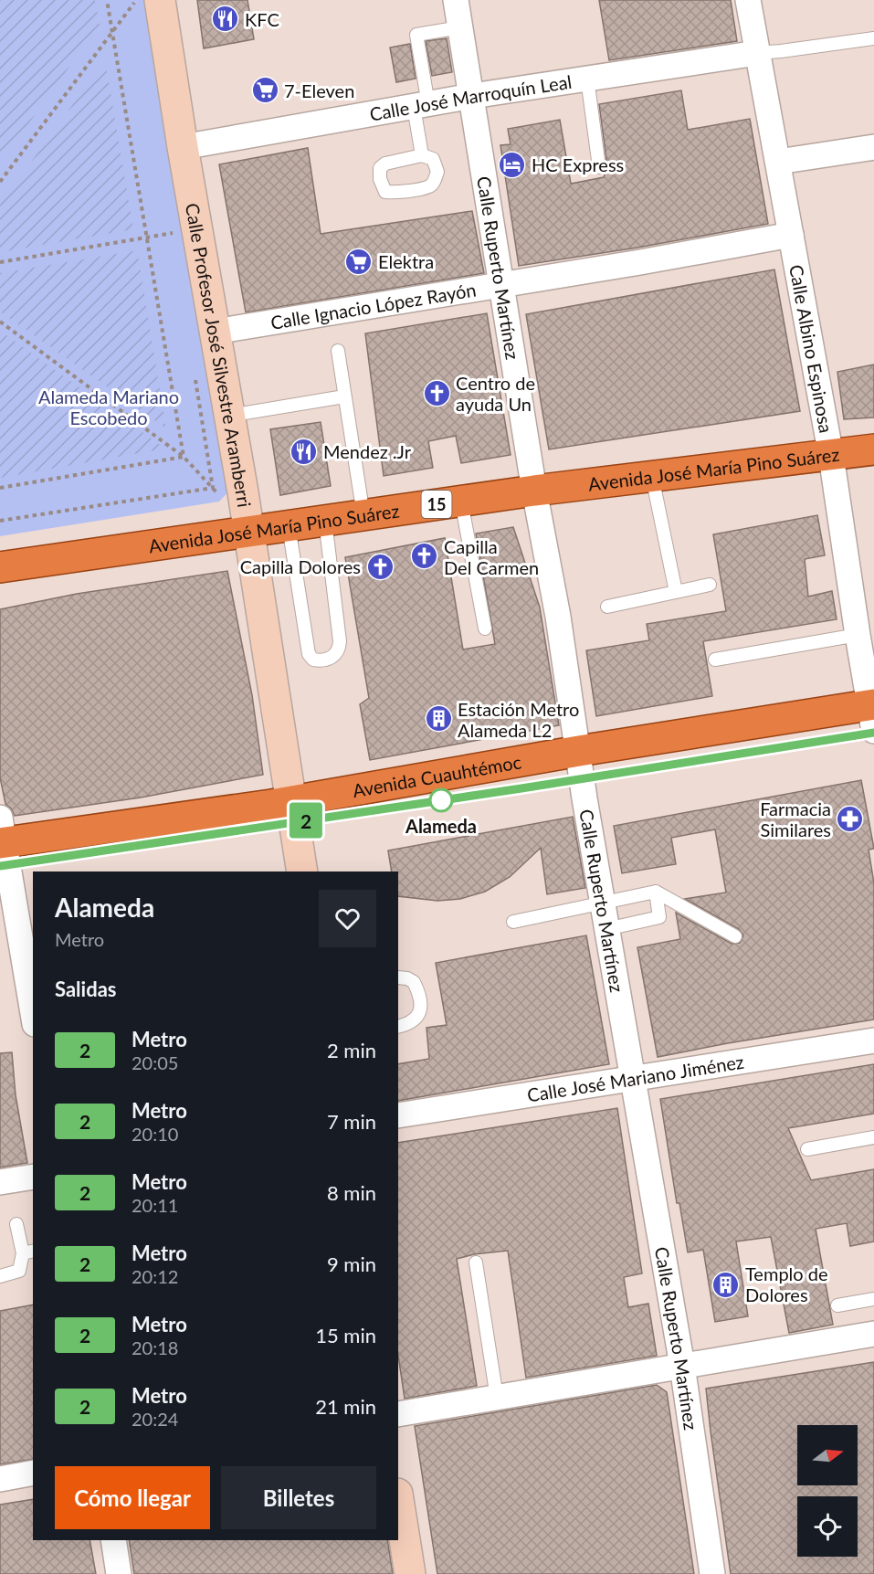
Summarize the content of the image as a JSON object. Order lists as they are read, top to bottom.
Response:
{
  "streets": {
    "highway": ["Avenida José María Pino Suárez", "15", "Avenida Cuauhtémoc"],
    "main road": ["Calle Profesor José Silvestre Aramberri"],
    "street": [
      "Calle José Marroquín Leal",
      "Calle Ruperto Martínez",
      "Calle Ignacio López Rayón",
      "Calle Albino Espinosa",
      "Calle José Mariano Jiménez"
    ]
  },
  "crossings": [
    ["Calle José Marroquín Leal", "Calle Ruperto Martínez"],
    ["Calle José Marroquín Leal", "Calle Albino Espinosa"],
    ["Calle José Marroquín Leal", "Calle Profesor José Silvestre Aramberri"],
    ["Calle Ruperto Martínez", "Calle Ignacio López Rayón"],
    ["Calle Ruperto Martínez", "Avenida José María Pino Suárez"],
    ["Calle Ruperto Martínez", "Avenida Cuauhtémoc"],
    ["Calle Ruperto Martínez", "Calle José Mariano Jiménez"],
    ["Calle Ignacio López Rayón", "Calle Albino Espinosa"],
    ["Calle Ignacio López Rayón", "Calle Profesor José Silvestre Aramberri"],
    ["Calle Albino Espinosa", "Avenida José María Pino Suárez"],
    ["Calle Albino Espinosa", "Avenida Cuauhtémoc"],
    ["Calle Profesor José Silvestre Aramberri", "Avenida José María Pino Suárez"],
    ["Calle Profesor José Silvestre Aramberri", "Avenida Cuauhtémoc"]
  ],
  "parks": ["Alameda Mariano Escobedo"],
  "places": {
    "restaurant": ["KFC", "Mendez .Jr"],
    "supermarket": ["7-Eleven", "Elektra"],
    "hotel": ["HC Express"],
    "church": ["Centro de ayuda Un", "Capilla Del Carmen", "Capilla Dolores"],
    "building": ["Estación Metro Alameda L2", "Templo de Dolores"],
    "other": ["Alameda"],
    "pharmacy": ["Farmacia Similares"]
  },
  "lines": ["metro line 2"],
  "north": "right",
  "page": {
    "on_map": "2",
    "heading": [
      ["Alameda", "Metro"],
      "Salidas"
    ],
    "list": [
      {
        "mark": "2",
        "name": "Metro",
        "note": "20:05",
        "value": "2 min"
      },
      {
        "mark": "2",
        "name": "Metro",
        "note": "20:10",
        "value": "7 min"
      },
      {
        "mark": "2",
        "name": "Metro",
        "note": "20:11",
        "value": "8 min"
      },
      {
        "mark": "2",
        "name": "Metro",
        "note": "20:12",
        "value": "9 min"
      },
      {
        "mark": "2",
        "name": "Metro",
        "note": "20:18",
        "value": "15 min"
      },
      {
        "mark": "2",
        "name": "Metro",
        "note": "20:24",
        "value": "21 min"
      }
    ],
    "buttons": ["Cómo llegar", "Billetes"]
  }
}
